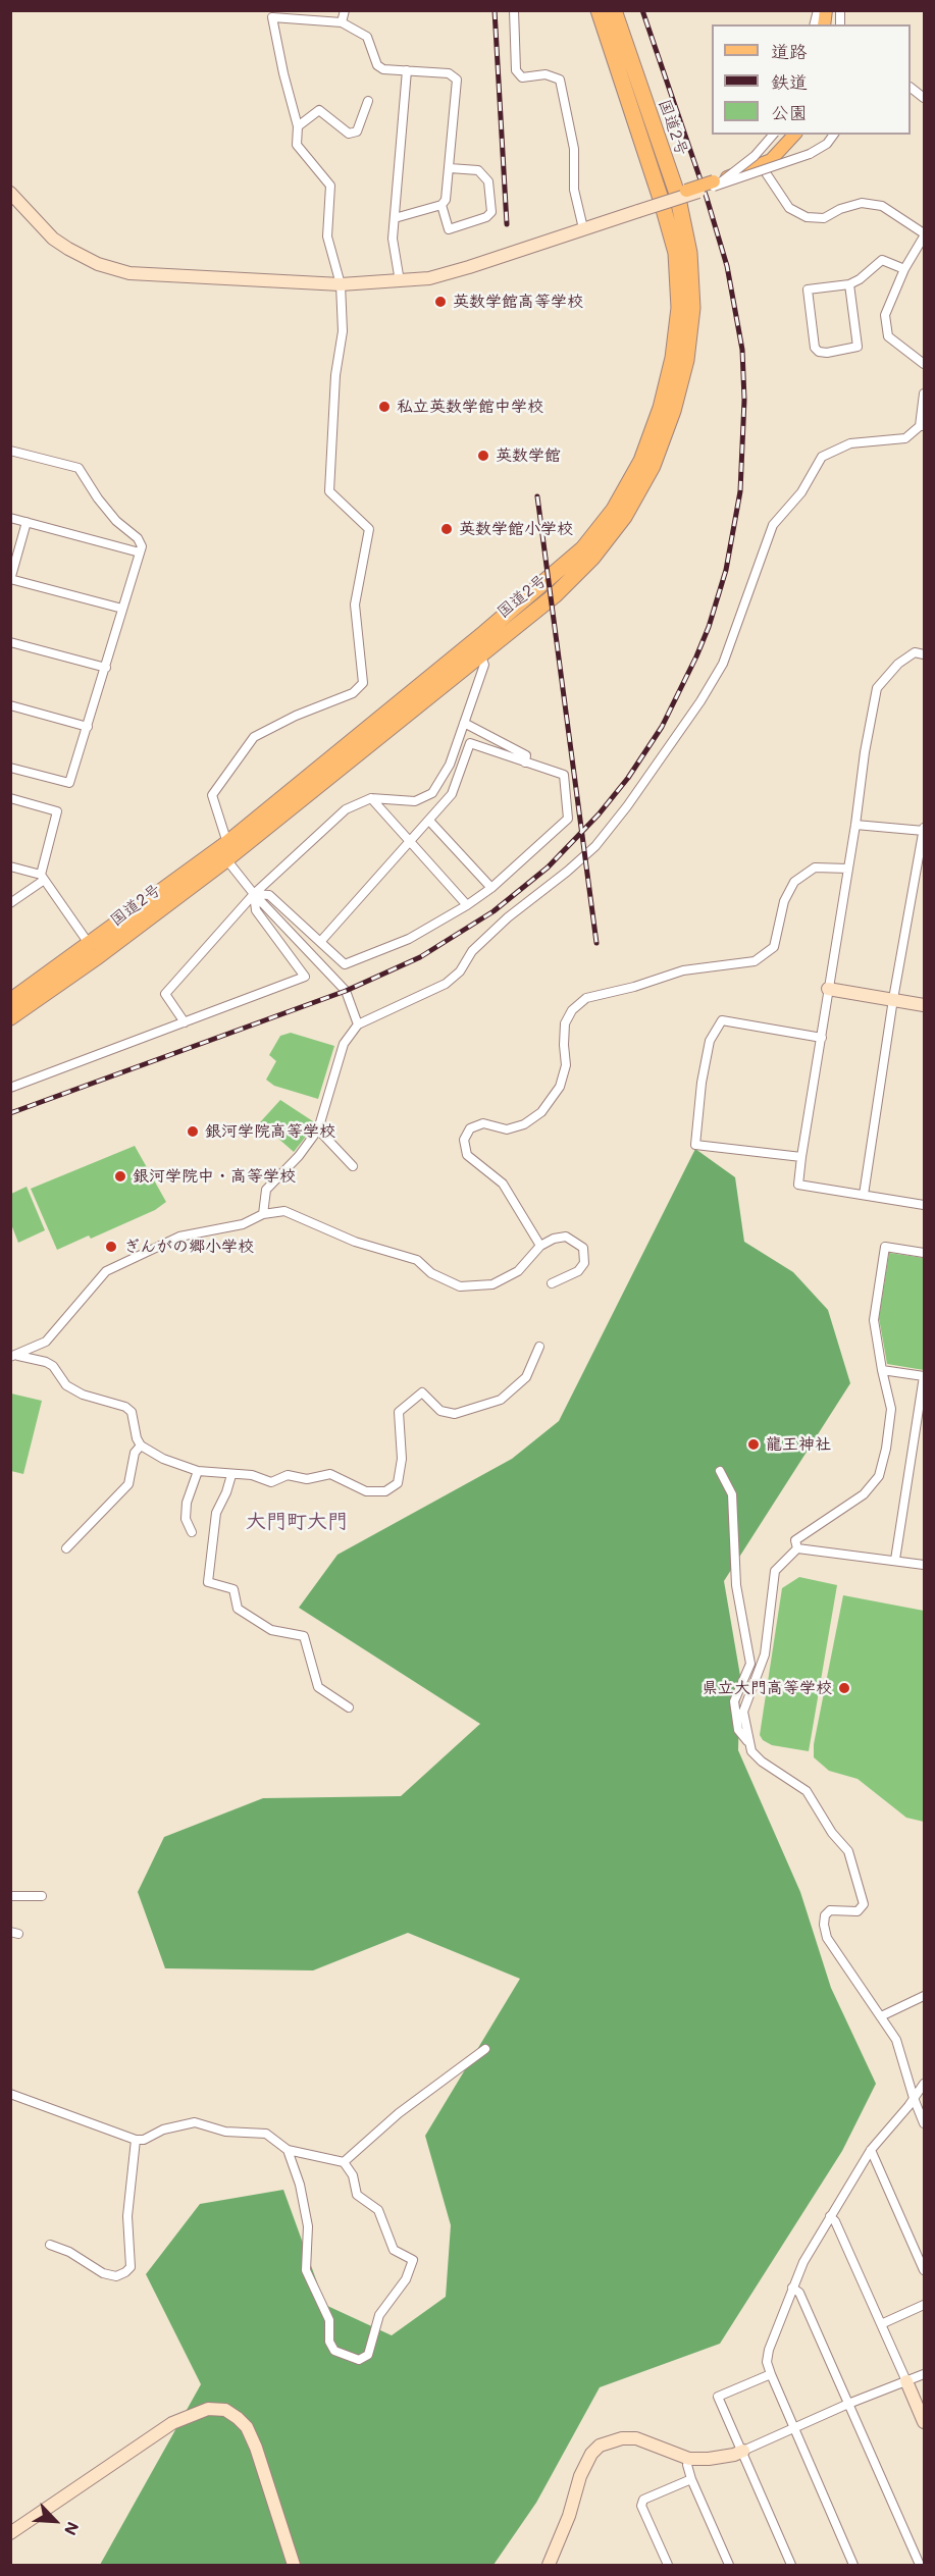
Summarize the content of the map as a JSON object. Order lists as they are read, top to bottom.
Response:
{
  "streets": {
    "highway": ["国道2号"]
  },
  "districts": ["大門町大門"],
  "places": [
    "英数学館高等学校",
    "私立英数学館中学校",
    "英数学館",
    "英数学館小学校",
    "銀河学院高等学校",
    "銀河学院中・高等学校",
    "ぎんがの郷小学校",
    "龍王神社",
    "県立大門高等学校"
  ],
  "legend": ["道路", "鉄道", "公園"],
  "north": "bottom right"
}
